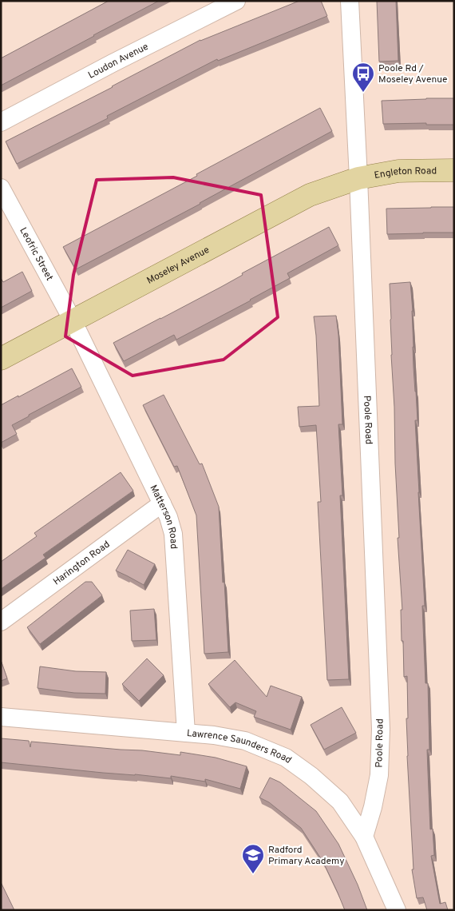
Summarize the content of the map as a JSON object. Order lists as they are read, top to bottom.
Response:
{
  "streets": {
    "main road": ["Engleton Road", "Moseley Avenue"],
    "street": [
      "Loudon Avenue",
      "Leofric Street",
      "Poole Road",
      "Matterson Road",
      "Harington Road",
      "Lawrence Saunders Road"
    ]
  },
  "crossings": [
    ["Engleton Road", "Moseley Avenue"],
    ["Engleton Road", "Poole Road"],
    ["Leofric Street", "Moseley Avenue"],
    ["Leofric Street", "Matterson Road"],
    ["Moseley Avenue", "Poole Road"],
    ["Moseley Avenue", "Matterson Road"],
    ["Poole Road", "Lawrence Saunders Road"],
    ["Matterson Road", "Harington Road"],
    ["Matterson Road", "Lawrence Saunders Road"]
  ],
  "places": {
    "bus stop": ["Poole Rd / Moseley Avenue"],
    "school or university": ["Radford Primary Academy"]
  }
}
